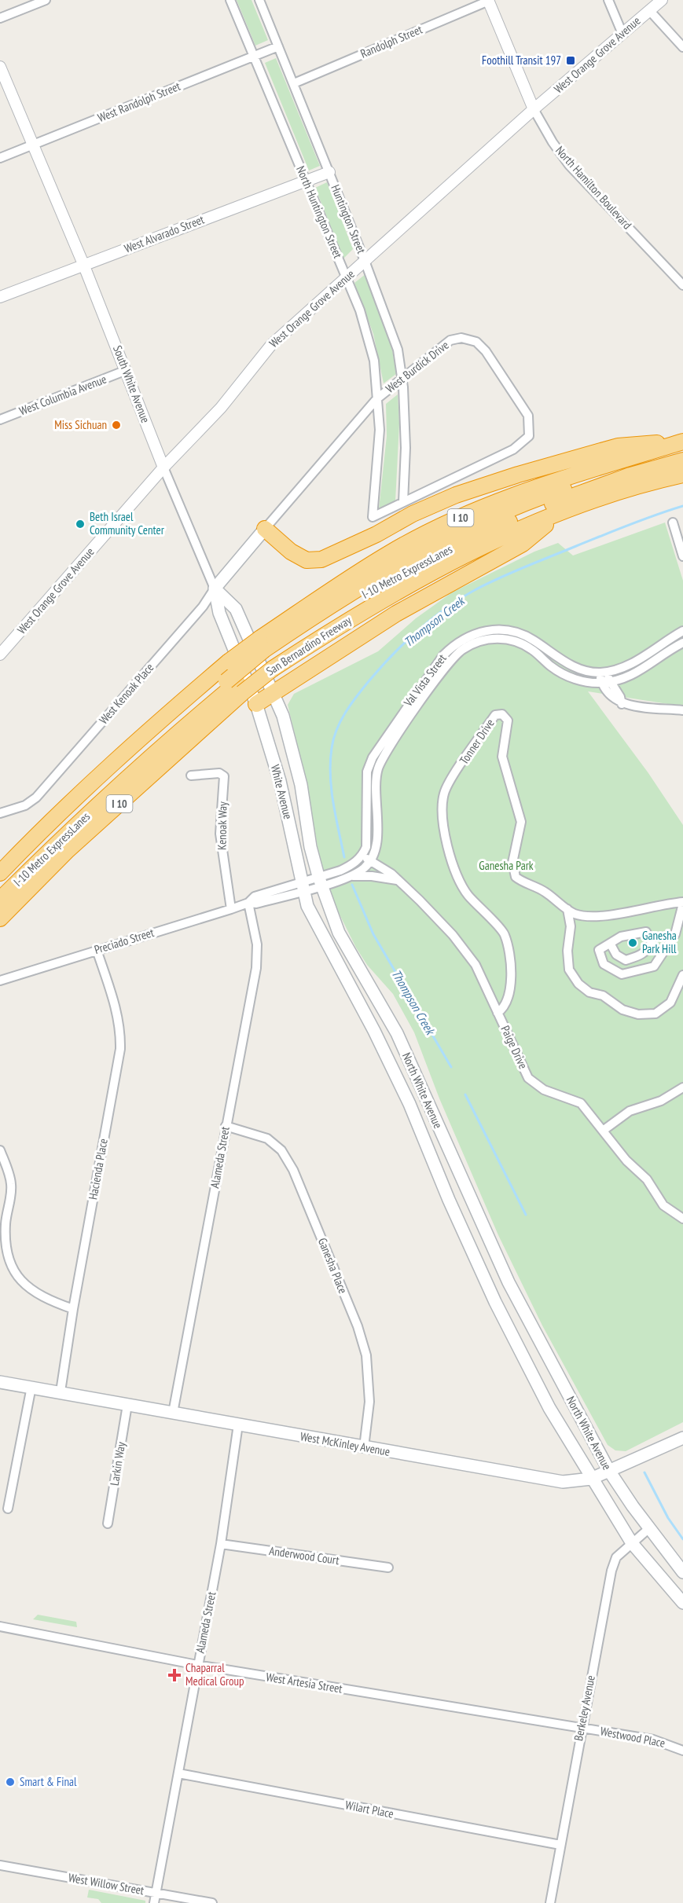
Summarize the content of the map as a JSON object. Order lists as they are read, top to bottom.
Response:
{
  "streets": {
    "highway": ["I 10", "I-10 Metro ExpressLanes", "San Bernardino Freeway"],
    "main road": [
      "West Burdick Drive",
      "South White Avenue",
      "White Avenue",
      "North White Avenue",
      "West McKinley Avenue"
    ],
    "street": [
      "Randolph Street",
      "West Orange Grove Avenue",
      "West Randolph Street",
      "North Hamilton Boulevard",
      "North Huntington Street",
      "Huntington Street",
      "West Alvarado Street",
      "West Columbia Avenue",
      "Val Vista Street",
      "West Kenoak Place",
      "Tonner Drive",
      "Kenoak Way",
      "Preciado Street",
      "Paige Drive",
      "Alameda Street",
      "Hacienda Place",
      "Ganesha Place",
      "Larkin Way",
      "Anderwood Court",
      "West Artesia Street",
      "Berkeley Avenue",
      "Westwood Place",
      "Wilart Place",
      "West Willow Street"
    ]
  },
  "crossings": [
    ["Randolph Street", "North Hamilton Boulevard"],
    ["Randolph Street", "Huntington Street"],
    ["West Orange Grove Avenue", "North Hamilton Boulevard"],
    ["West Orange Grove Avenue", "North Huntington Street"],
    ["West Orange Grove Avenue", "Huntington Street"],
    ["West Orange Grove Avenue", "South White Avenue"],
    ["West Randolph Street", "North Huntington Street"],
    ["West Randolph Street", "Huntington Street"],
    ["West Randolph Street", "South White Avenue"],
    ["North Huntington Street", "West Alvarado Street"],
    ["North Huntington Street", "West Burdick Drive"],
    ["Huntington Street", "West Alvarado Street"],
    ["Huntington Street", "West Burdick Drive"],
    ["West Alvarado Street", "South White Avenue"],
    ["West Burdick Drive", "South White Avenue"],
    ["West Burdick Drive", "West Kenoak Place"],
    ["West Burdick Drive", "North White Avenue"],
    ["South White Avenue", "West Columbia Avenue"],
    ["South White Avenue", "West Kenoak Place"],
    ["South White Avenue", "White Avenue"],
    ["South White Avenue", "North White Avenue"],
    ["I-10 Metro ExpressLanes", "San Bernardino Freeway"],
    ["Val Vista Street", "Paige Drive"],
    ["West Kenoak Place", "North White Avenue"],
    ["Tonner Drive", "Paige Drive"],
    ["White Avenue", "Preciado Street"],
    ["White Avenue", "North White Avenue"],
    ["Kenoak Way", "Preciado Street"],
    ["Preciado Street", "North White Avenue"],
    ["Preciado Street", "Alameda Street"],
    ["Preciado Street", "Hacienda Place"],
    ["North White Avenue", "West McKinley Avenue"],
    ["North White Avenue", "Berkeley Avenue"],
    ["Alameda Street", "Ganesha Place"],
    ["Alameda Street", "West McKinley Avenue"],
    ["Alameda Street", "Anderwood Court"],
    ["Alameda Street", "West Artesia Street"],
    ["Alameda Street", "Wilart Place"],
    ["Alameda Street", "West Willow Street"],
    ["Hacienda Place", "West McKinley Avenue"],
    ["Ganesha Place", "West McKinley Avenue"],
    ["West McKinley Avenue", "Larkin Way"],
    ["West Artesia Street", "Berkeley Avenue"],
    ["West Artesia Street", "Westwood Place"],
    ["Berkeley Avenue", "Westwood Place"],
    ["Berkeley Avenue", "Wilart Place"]
  ],
  "water": ["Thompson Creek"],
  "parks": ["Ganesha Park"],
  "places": {
    "transit": ["Foothill Transit 197"],
    "other": [
      "Miss Sichuan",
      "Beth Israel Community Center",
      "Ganesha Park Hill",
      "Smart & Final"
    ],
    "health": ["Chaparral Medical Group"]
  }
}
